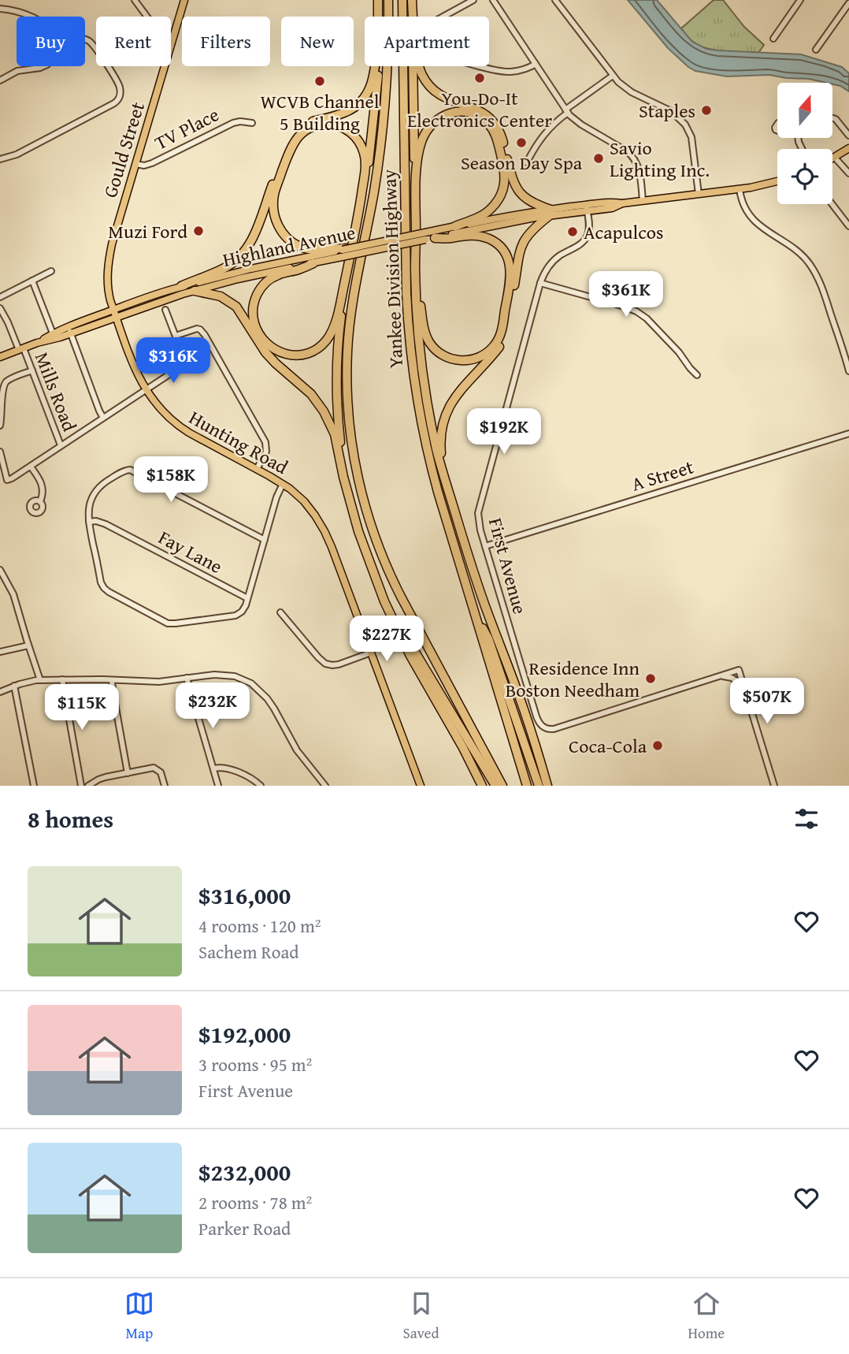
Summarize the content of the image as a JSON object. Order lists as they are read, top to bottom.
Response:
{
  "streets": {
    "highway": ["Yankee Division Highway"],
    "main road": ["Gould Street", "Highland Avenue", "Hunting Road"],
    "street": [
      "TV Place",
      "Mills Road",
      "A Street",
      "Fay Lane",
      "First Avenue"
    ]
  },
  "crossings": [
    ["TV Place", "Gould Street"],
    ["Gould Street", "Highland Avenue"],
    ["Gould Street", "Hunting Road"],
    ["Highland Avenue", "Mills Road"],
    ["Highland Avenue", "Hunting Road"],
    ["Highland Avenue", "First Avenue"],
    ["A Street", "First Avenue"]
  ],
  "places": [
    "You-Do-It Electronics Center",
    "WCVB Channel 5 Building",
    "Staples",
    "Season Day Spa",
    "Savio Lighting Inc.",
    "Muzi Ford",
    "Acapulcos",
    "Residence Inn Boston Needham",
    "Coca-Cola"
  ],
  "north": "top",
  "page": {
    "chip": [
      "Buy",
      "Rent",
      "Filters",
      "New",
      "Apartment"
    ],
    "price": [
      "$361K",
      "$316K",
      "$192K",
      "$158K",
      "$227K",
      "$507K",
      "$232K",
      "$115K"
    ],
    "heading": "8 homes",
    "list": [
      {
        "name": "$316,000",
        "note": "4 rooms · 120 m² · Sachem Road"
      },
      {
        "name": "$192,000",
        "note": "3 rooms · 95 m² · First Avenue"
      },
      {
        "name": "$232,000",
        "note": "2 rooms · 78 m² · Parker Road"
      }
    ],
    "tabs": ["Map", "Saved", "Home"]
  }
}
